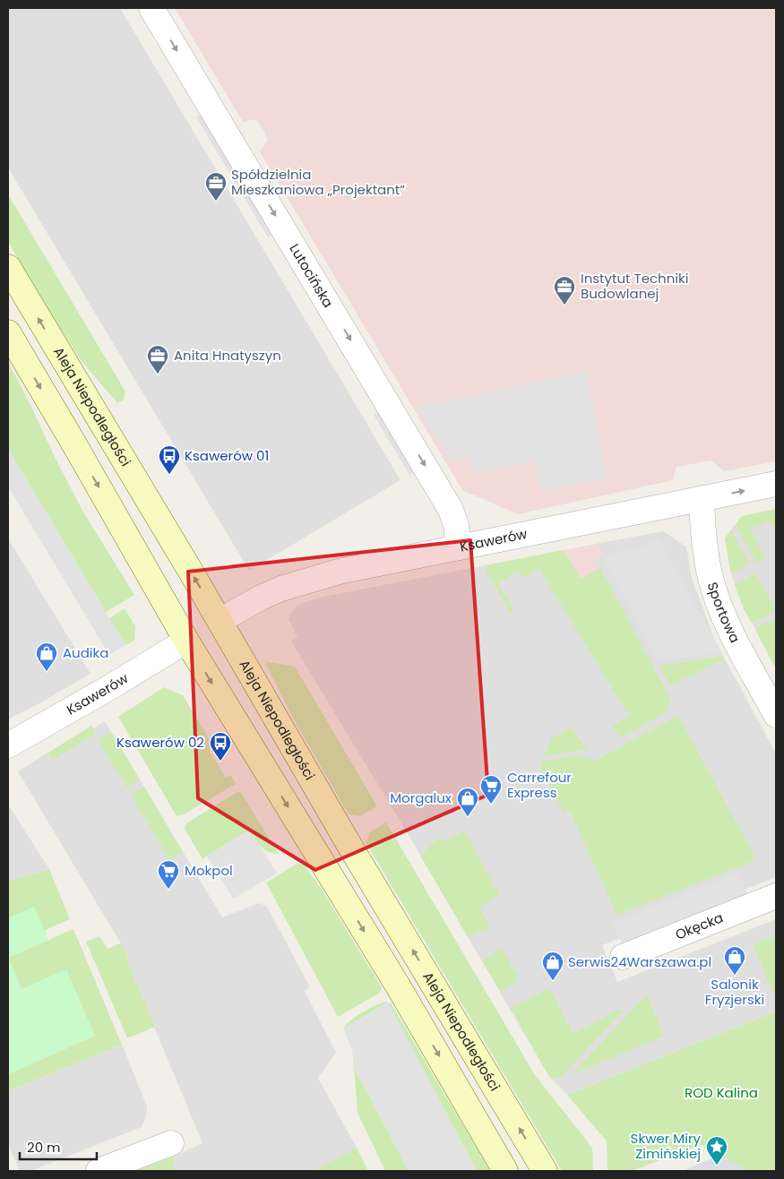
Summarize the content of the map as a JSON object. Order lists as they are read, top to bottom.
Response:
{
  "streets": {
    "main road": ["Aleja Niepodległości"],
    "street": [
      "Lutocińska",
      "Ksawerów",
      "Sportowa",
      "Okęcka"
    ]
  },
  "crossings": [
    ["Lutocińska", "Ksawerów"],
    ["Aleja Niepodległości", "Ksawerów"],
    ["Ksawerów", "Sportowa"]
  ],
  "one_way": ["Lutocińska"],
  "parks": ["ROD Kalina"],
  "places": {
    "office": ["Spółdzielnia Mieszkaniowa „Projektant”", "Instytut Techniki Budowlanej", "Anita Hnatyszyn"],
    "bus stop": ["Ksawerów 01", "Ksawerów 02"],
    "shop": [
      "Audika",
      "Morgalux",
      "Salonik Fryzjerski",
      "Serwis24Warszawa.pl"
    ],
    "supermarket": ["Carrefour Express", "Mokpol"],
    "place": ["Skwer Miry Zimińskiej"]
  },
  "scale_bar": "20 m"
}
